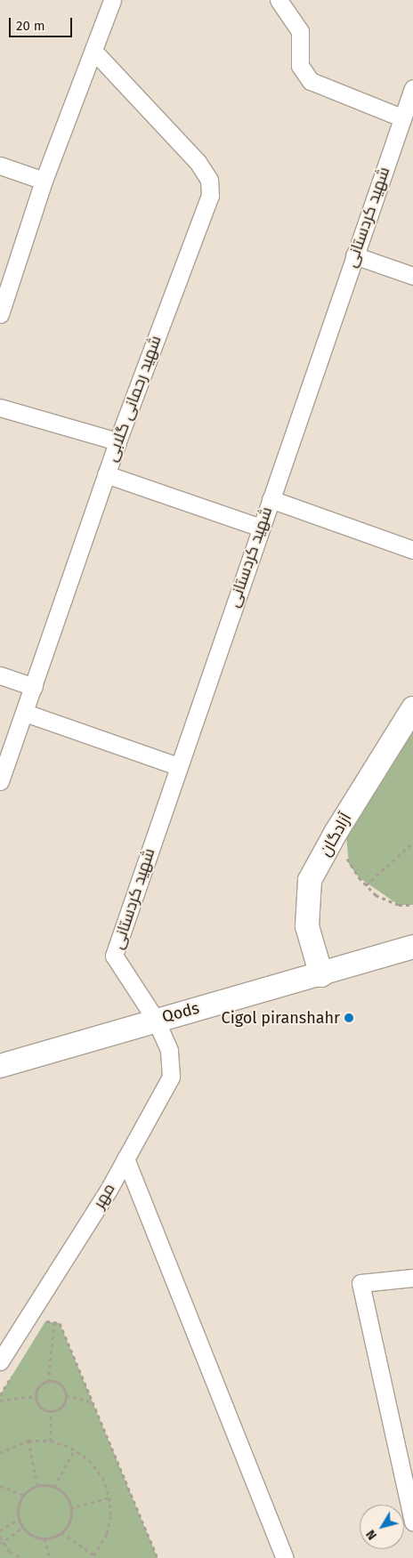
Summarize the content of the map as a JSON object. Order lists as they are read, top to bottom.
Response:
{
  "streets": {
    "main road": ["آزادگان", "Qods"],
    "street": ["شهید کردستانی", "شهید رحمانی گلابی", "مهر"]
  },
  "crossings": [
    ["شهید کردستانی", "Qods"],
    ["شهید کردستانی", "مهر"],
    ["آزادگان", "Qods"],
    ["Qods", "مهر"]
  ],
  "places": ["Cigol piranshahr"],
  "scale_bar": "20 m",
  "north": "bottom left"
}
